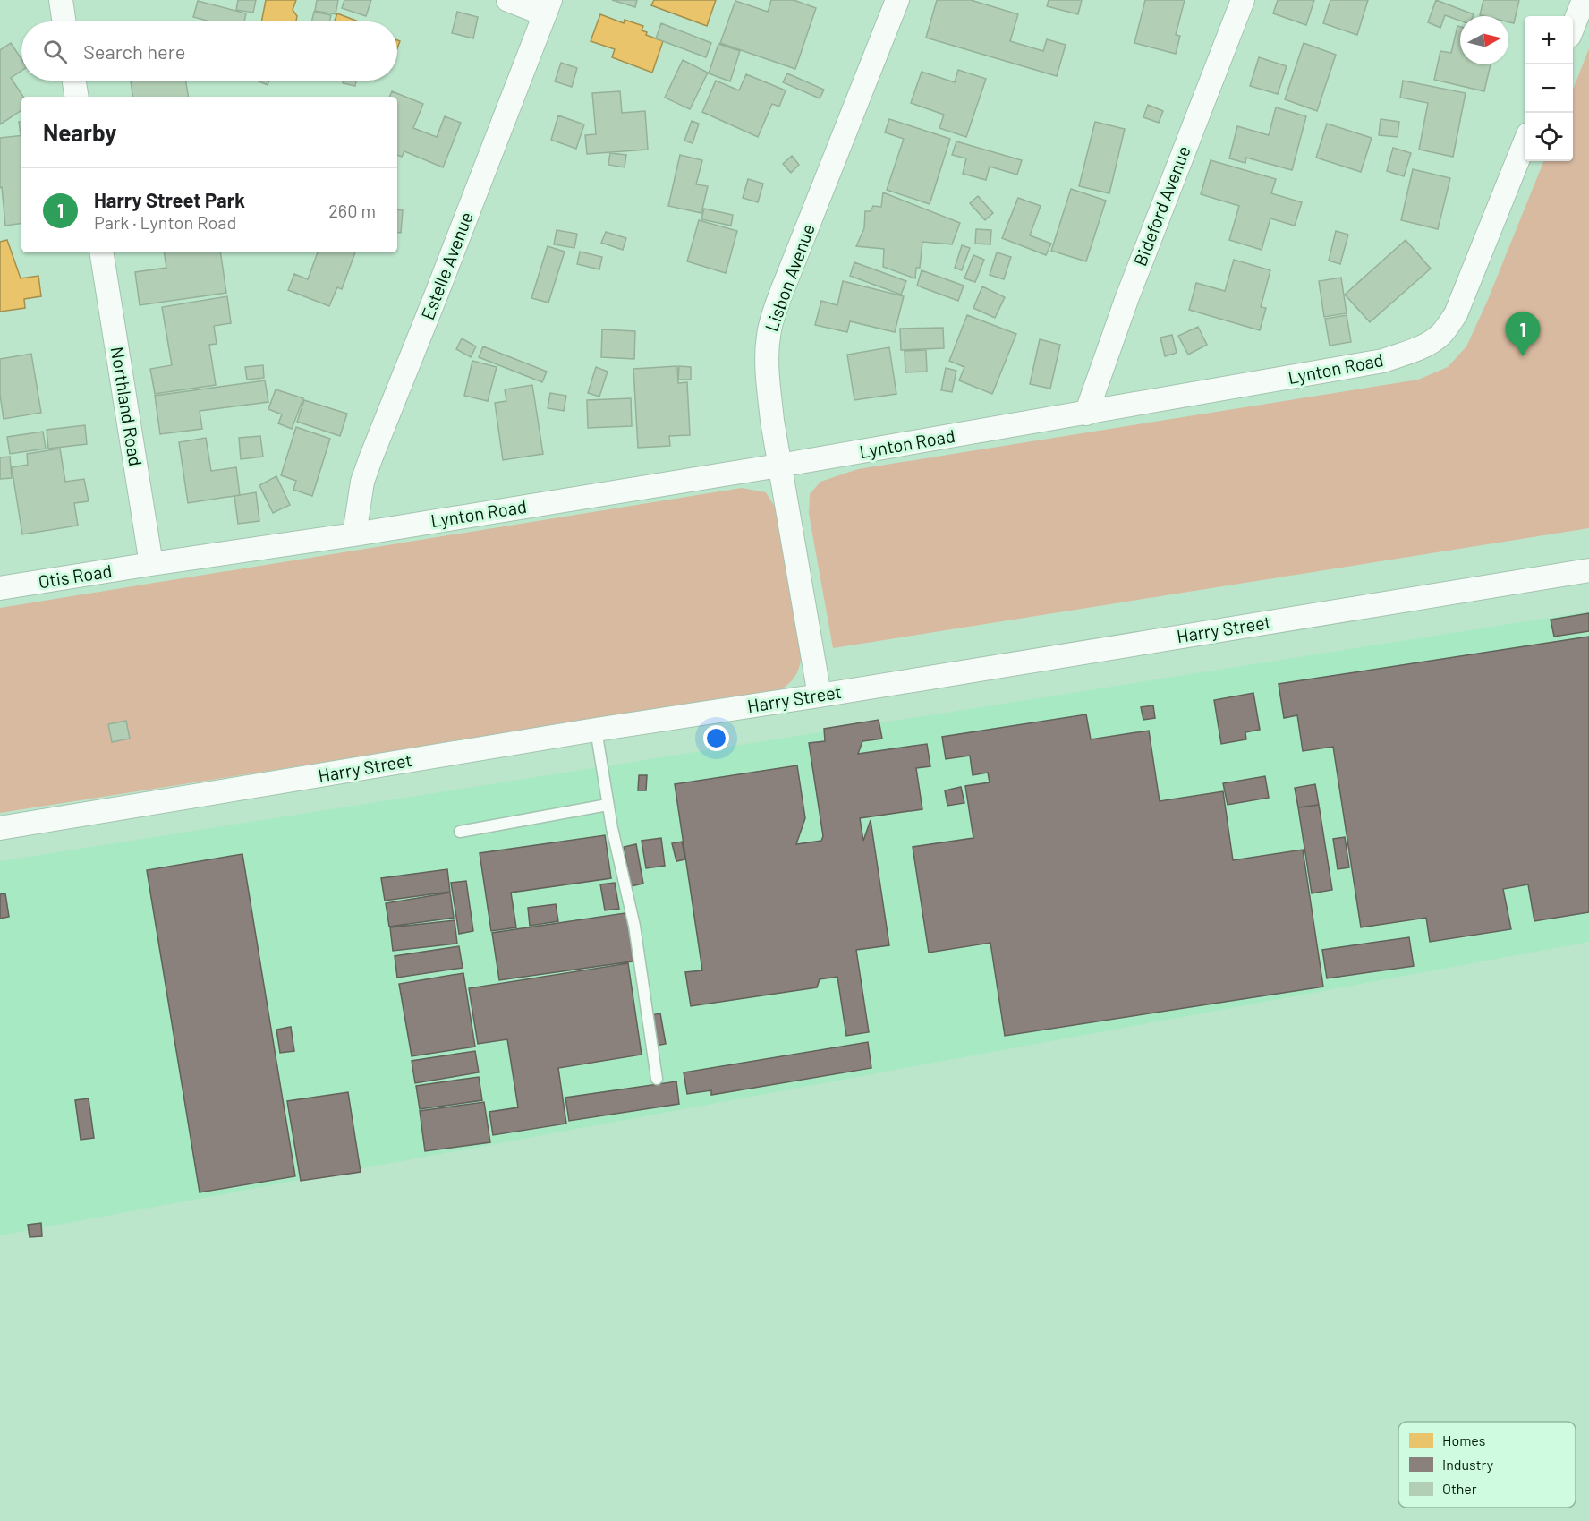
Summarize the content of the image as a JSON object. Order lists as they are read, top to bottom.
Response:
{
  "streets": {
    "street": [
      "Bideford Avenue",
      "Estelle Avenue",
      "Lisbon Avenue",
      "Lynton Road",
      "Northland Road",
      "Otis Road",
      "Harry Street"
    ]
  },
  "crossings": [
    ["Bideford Avenue", "Lynton Road"],
    ["Estelle Avenue", "Lynton Road"],
    ["Lisbon Avenue", "Lynton Road"],
    ["Lisbon Avenue", "Harry Street"],
    ["Lynton Road", "Northland Road"],
    ["Lynton Road", "Otis Road"],
    ["Northland Road", "Otis Road"]
  ],
  "legend": ["Homes", "Industry", "Other"],
  "north": "right",
  "page": {
    "map_buttons": ["+", "−"],
    "search": "Search here",
    "heading": "Nearby",
    "list": [
      {
        "mark": "1",
        "name": "Harry Street Park",
        "note": "Park · Lynton Road",
        "value": "260 m"
      }
    ],
    "pins": "1"
  }
}
